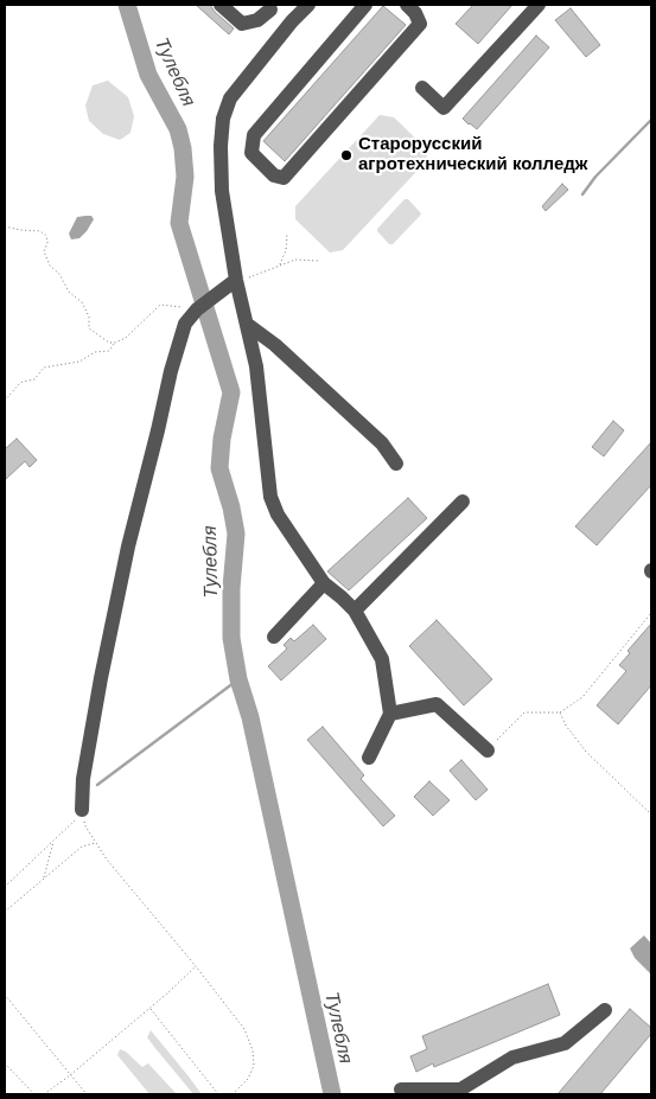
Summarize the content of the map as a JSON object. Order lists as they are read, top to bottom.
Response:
{
  "water": ["Тулебля"],
  "places": ["Старорусский агротехнический колледж"]
}
